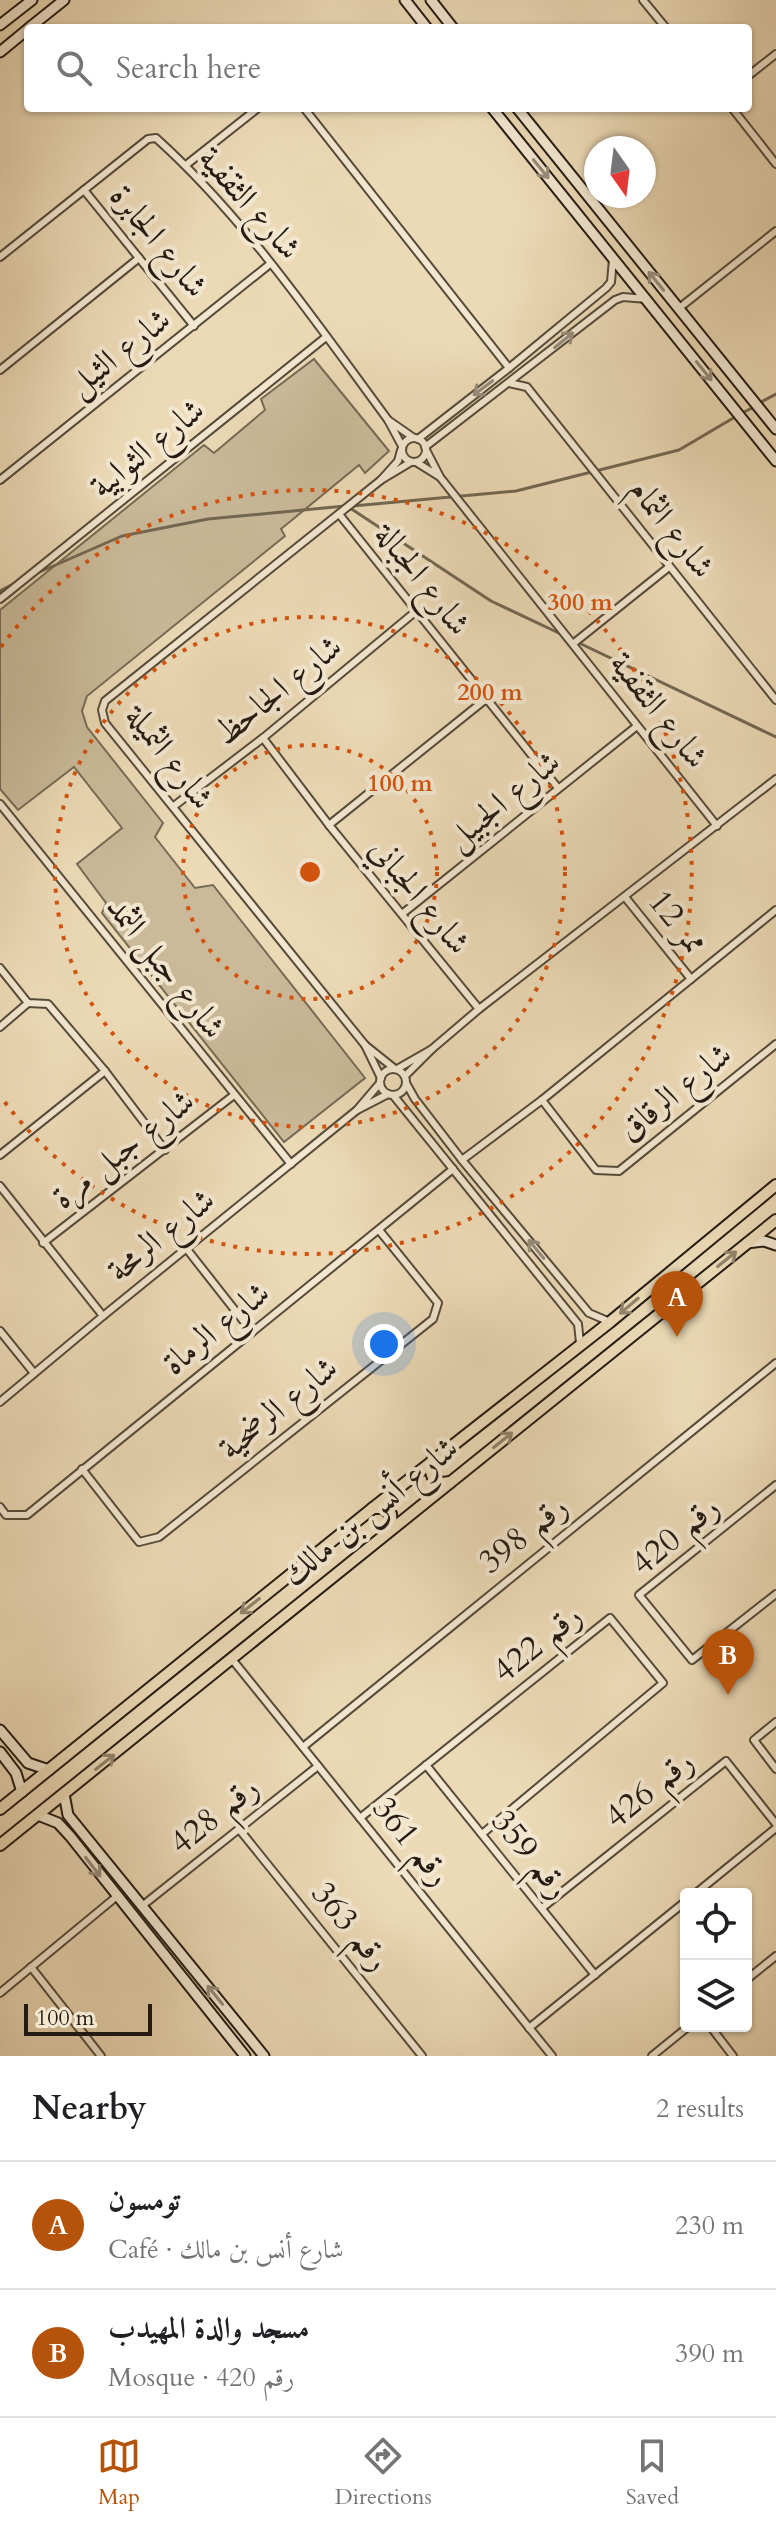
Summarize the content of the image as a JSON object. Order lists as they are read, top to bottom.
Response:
{
  "streets": {
    "main road": ["شارع أنس بن مالك"],
    "street": [
      "شارع الثقفية",
      "شارع الجابرة",
      "شارع الثيل",
      "شارع الثوابية",
      "شارع الثمام",
      "شارع الجبالة",
      "شارع الجاحظ",
      "شارع الثميلة",
      "شارع الجبيل",
      "شارع الجباني",
      "ممر 12",
      "شارع جبل الثمد",
      "شارع الرقاق",
      "شارع جبل مرة",
      "شارع الرمحة",
      "شارع الرماة",
      "شارع الرضحية",
      "رقم 398",
      "رقم 420",
      "رقم 422",
      "رقم 426",
      "رقم 428",
      "رقم 361",
      "رقم 359",
      "رقم 363"
    ]
  },
  "crossings": [
    ["شارع الثقفية", "شارع الجابرة"],
    ["شارع الثقفية", "شارع الثيل"],
    ["شارع الثقفية", "شارع الثوابية"],
    ["شارع الثقفية", "شارع الجبيل"],
    ["شارع الجابرة", "شارع الثيل"],
    ["شارع الجبالة", "شارع الجاحظ"],
    ["شارع الجبالة", "شارع الثميلة"],
    ["شارع الجبالة", "شارع الجبيل"],
    ["شارع الجاحظ", "شارع الثميلة"],
    ["شارع الجاحظ", "شارع الجباني"],
    ["شارع الجبيل", "شارع الجباني"],
    ["شارع جبل الثمد", "شارع جبل مرة"],
    ["شارع جبل الثمد", "شارع الرمحة"],
    ["شارع الرماة", "شارع الرضحية"],
    ["شارع أنس بن مالك", "رقم 361"],
    ["رقم 398", "رقم 361"],
    ["رقم 422", "رقم 361"],
    ["رقم 422", "رقم 359"],
    ["رقم 426", "رقم 359"],
    ["رقم 428", "رقم 361"],
    ["رقم 428", "رقم 363"]
  ],
  "scale_bar": "100 m",
  "north": "bottom",
  "page": {
    "search": "Search here",
    "pins": ["A", "B"],
    "scale": "100 m",
    "heading": ["Nearby", "2 results"],
    "list": [
      {
        "mark": "A",
        "name": "تومسون",
        "note": "Café · شارع أنس بن مالك",
        "value": "230 m"
      },
      {
        "mark": "B",
        "name": "مسجد والدة المهيدب",
        "note": "Mosque · رقم 420",
        "value": "390 m"
      }
    ],
    "nav": ["Map", "Directions", "Saved"]
  },
  "rings": ["300 m", "200 m", "100 m"]
}
